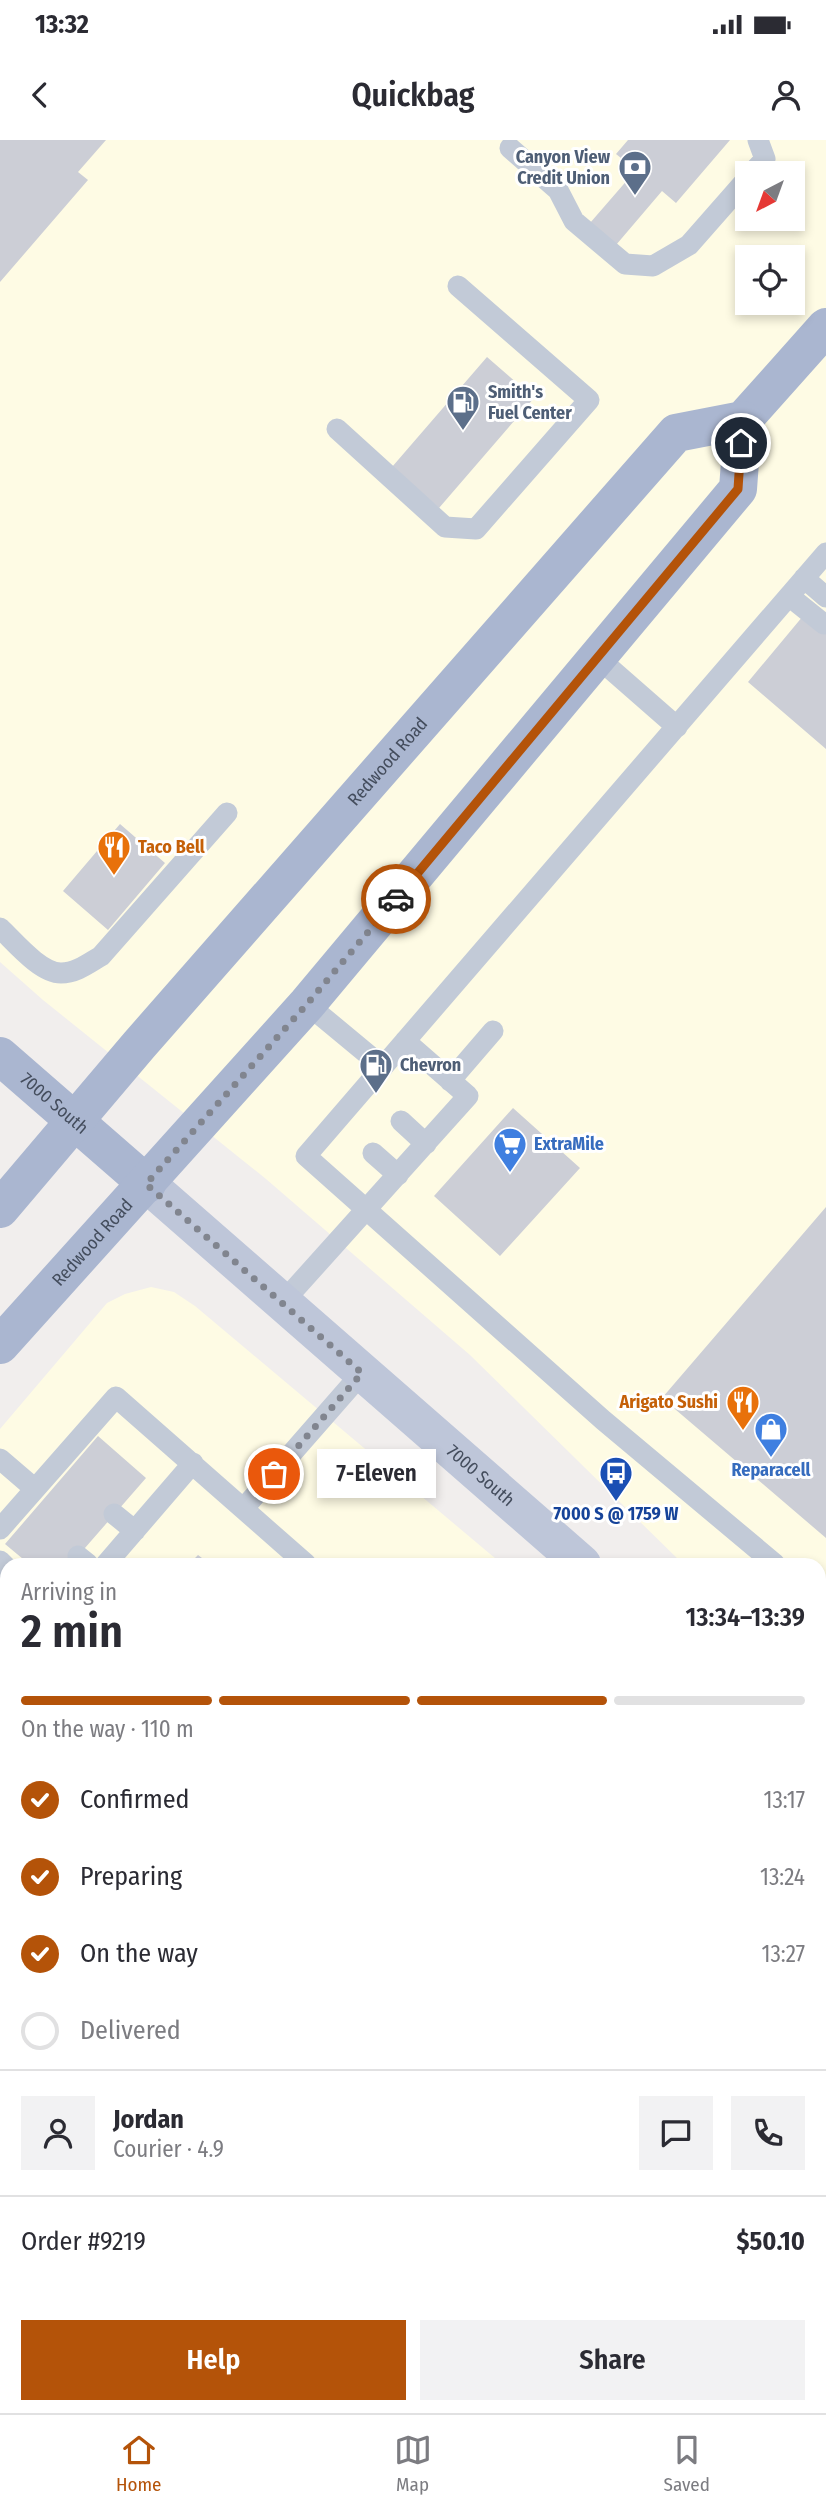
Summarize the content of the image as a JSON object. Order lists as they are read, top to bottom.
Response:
{
  "streets": {
    "main road": ["Redwood Road", "7000 South"]
  },
  "crossings": [
    ["Redwood Road", "7000 South"]
  ],
  "places": {
    "bank": ["Canyon View Credit Union"],
    "fuel station": ["Smith's Fuel Center", "Chevron"],
    "restaurant": ["Taco Bell", "Arigato Sushi"],
    "supermarket": ["ExtraMile"],
    "shop": ["Reparacell"],
    "other": ["7-Eleven"],
    "bus stop": ["7000 S @ 1759 W"]
  },
  "north": "bottom left",
  "page": {
    "status": "13:32",
    "header": "Quickbag",
    "bubble": "7-Eleven",
    "heading": ["2 min", "Arriving in", "13:34–13:39"],
    "panel": [
      "Jordan",
      "Courier · 4.9",
      "Order #9219",
      "$50.10"
    ],
    "bar": "On the way · 110 m",
    "list": [
      ["Confirmed", "13:17"],
      ["Preparing", "13:24"],
      ["On the way", "13:27"],
      "Delivered"
    ],
    "buttons": ["Help", "Share"],
    "tabs": ["Home", "Map", "Saved"]
  }
}
